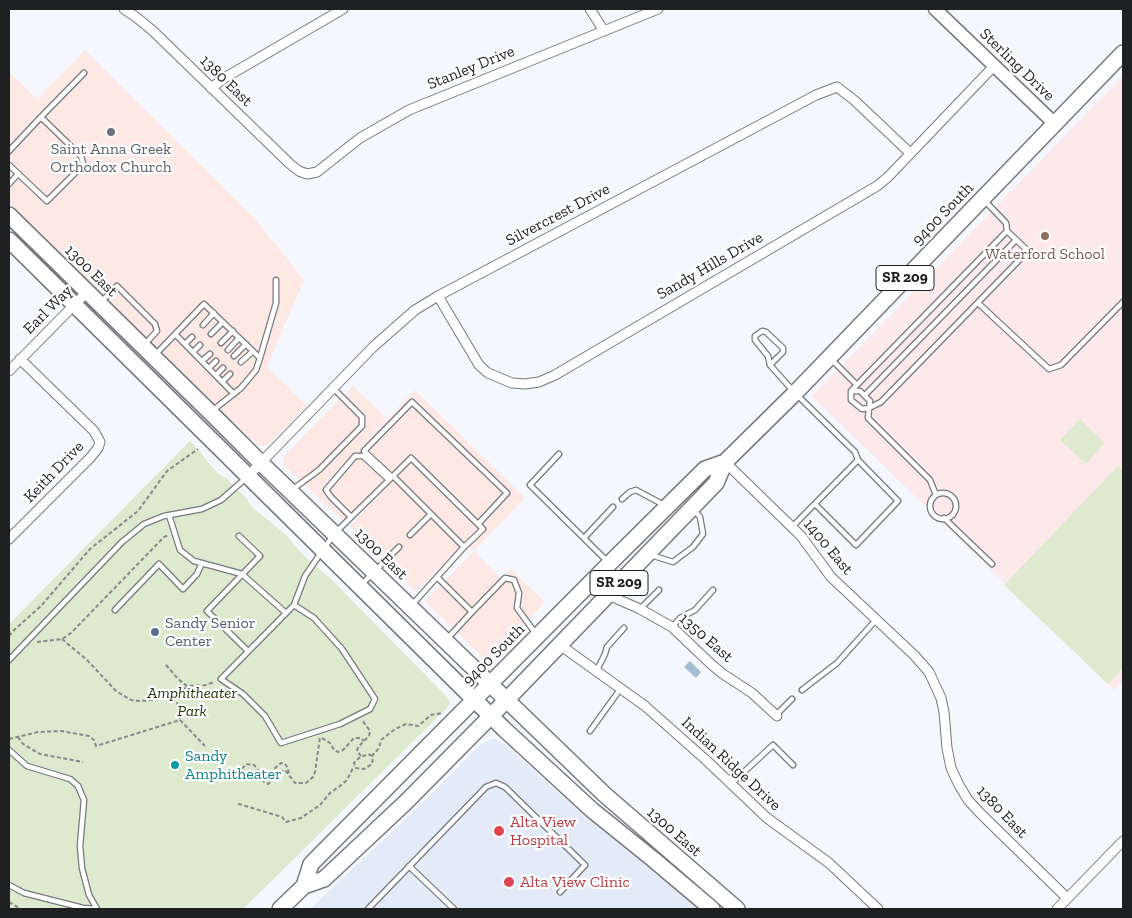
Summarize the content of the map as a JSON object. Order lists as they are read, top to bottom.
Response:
{
  "streets": {
    "main road": ["9400 South", "1300 East", "SR 209"],
    "street": [
      "Sterling Drive",
      "Stanley Drive",
      "1380 East",
      "Silvercrest Drive",
      "Sandy Hills Drive",
      "Earl Way",
      "Keith Drive",
      "1400 East",
      "1350 East",
      "Indian Ridge Drive"
    ]
  },
  "crossings": [
    ["Sterling Drive", "9400 South"],
    ["Sterling Drive", "Sandy Hills Drive"],
    ["Stanley Drive", "1380 East"],
    ["1380 East", "1400 East"],
    ["9400 South", "1300 East"],
    ["9400 South", "1400 East"],
    ["9400 South", "1350 East"],
    ["9400 South", "Indian Ridge Drive"],
    ["Silvercrest Drive", "Sandy Hills Drive"],
    ["Silvercrest Drive", "1300 East"],
    ["1300 East", "Earl Way"],
    ["Earl Way", "Keith Drive"]
  ],
  "parks": ["Amphitheater Park"],
  "places": [
    "Saint Anna Greek Orthodox Church",
    "Waterford School",
    "Sandy Senior Center",
    "Sandy Amphitheater",
    "Alta View Hospital",
    "Alta View Clinic"
  ]
}
